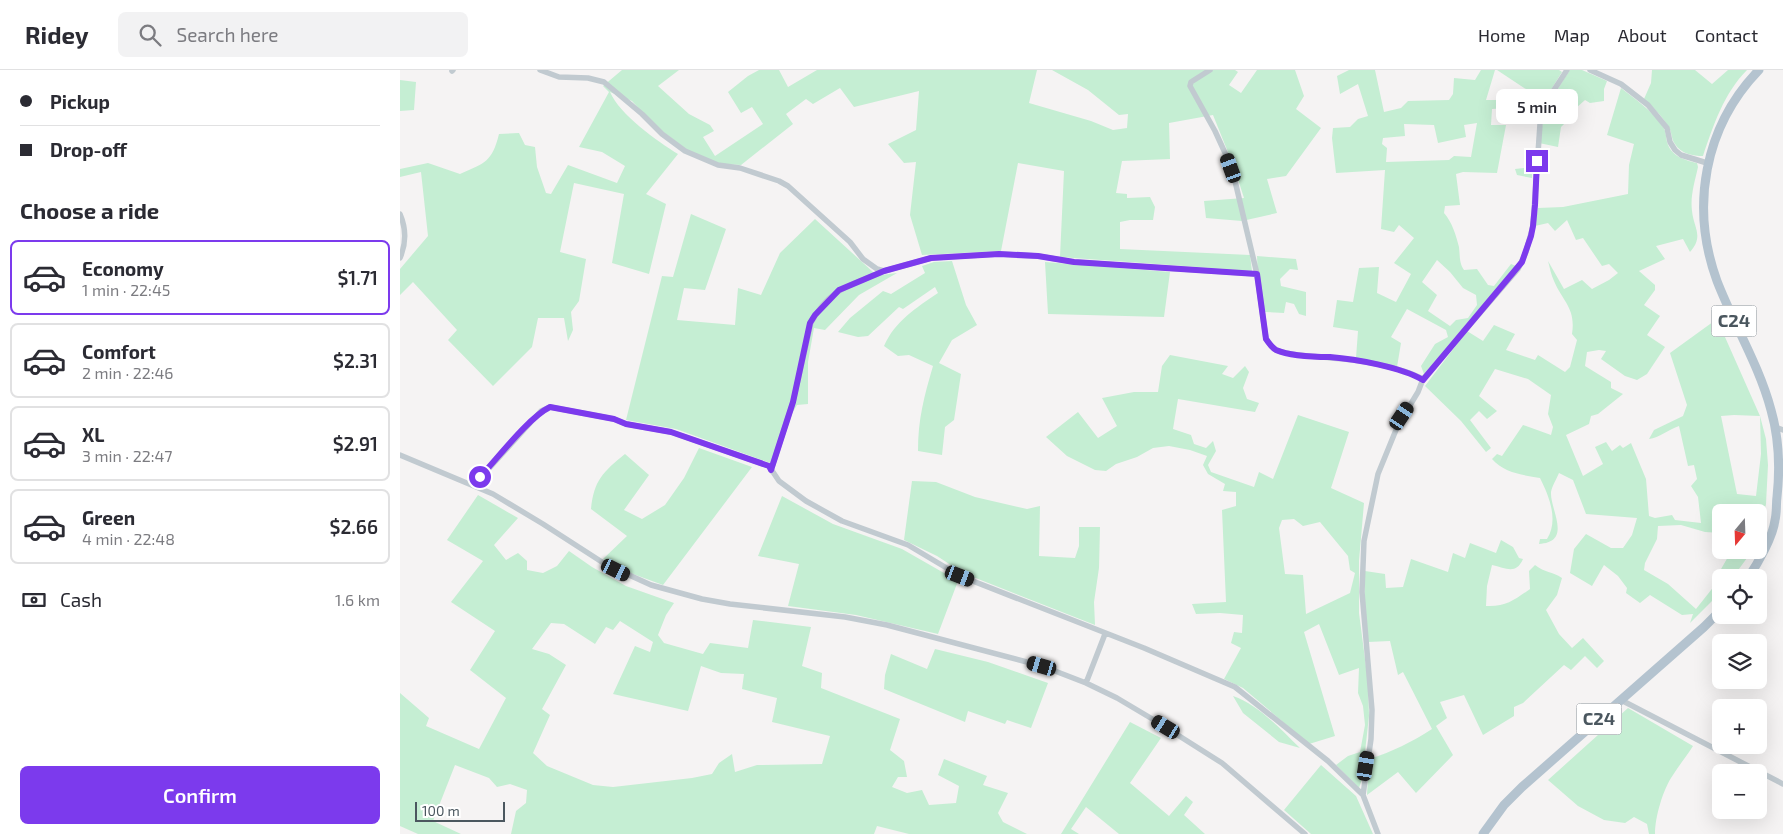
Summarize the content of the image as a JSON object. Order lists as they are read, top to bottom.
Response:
{
  "streets": {
    "main road": ["C24"]
  },
  "scale_bar": "100 m",
  "north": "bottom",
  "page": {
    "header": "Ridey",
    "search": "Search here",
    "nav": [
      "Home",
      "Map",
      "About",
      "Contact"
    ],
    "banner": ["Pickup", "Drop-off"],
    "bubble": "5 min",
    "heading": "Choose a ride",
    "list": [
      {
        "name": "Economy",
        "note": "1 min · 22:45",
        "value": "$1.71"
      },
      {
        "name": "Comfort",
        "note": "2 min · 22:46",
        "value": "$2.31"
      },
      {
        "name": "XL",
        "note": "3 min · 22:47",
        "value": "$2.91"
      },
      {
        "name": "Green",
        "note": "4 min · 22:48",
        "value": "$2.66"
      }
    ],
    "map_buttons": ["+", "−"],
    "pay": ["Cash", "1.6 km"],
    "buttons": "Confirm",
    "scale": "100 m"
  }
}
